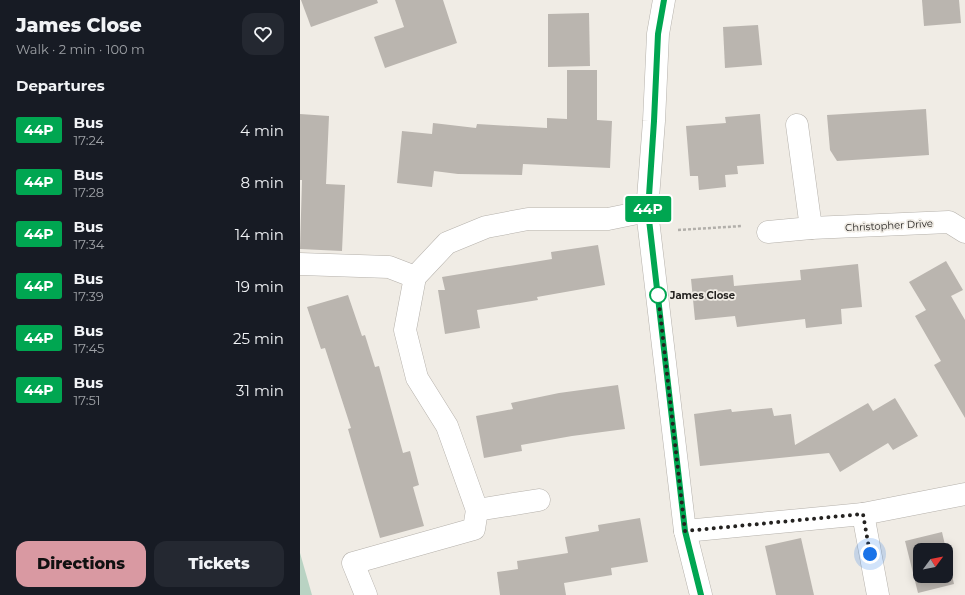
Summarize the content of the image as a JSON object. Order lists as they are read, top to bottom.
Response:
{
  "streets": {
    "street": ["Christopher Drive"]
  },
  "places": ["James Close"],
  "lines": ["bus line 44P"],
  "north": "top right",
  "page": {
    "heading": [
      ["James Close", "Walk · 2 min · 100 m"],
      "Departures"
    ],
    "on_map": "44P",
    "list": [
      {
        "mark": "44P",
        "name": "Bus",
        "note": "17:24",
        "value": "4 min"
      },
      {
        "mark": "44P",
        "name": "Bus",
        "note": "17:28",
        "value": "8 min"
      },
      {
        "mark": "44P",
        "name": "Bus",
        "note": "17:34",
        "value": "14 min"
      },
      {
        "mark": "44P",
        "name": "Bus",
        "note": "17:39",
        "value": "19 min"
      },
      {
        "mark": "44P",
        "name": "Bus",
        "note": "17:45",
        "value": "25 min"
      },
      {
        "mark": "44P",
        "name": "Bus",
        "note": "17:51",
        "value": "31 min"
      }
    ],
    "buttons": ["Directions", "Tickets"]
  }
}
